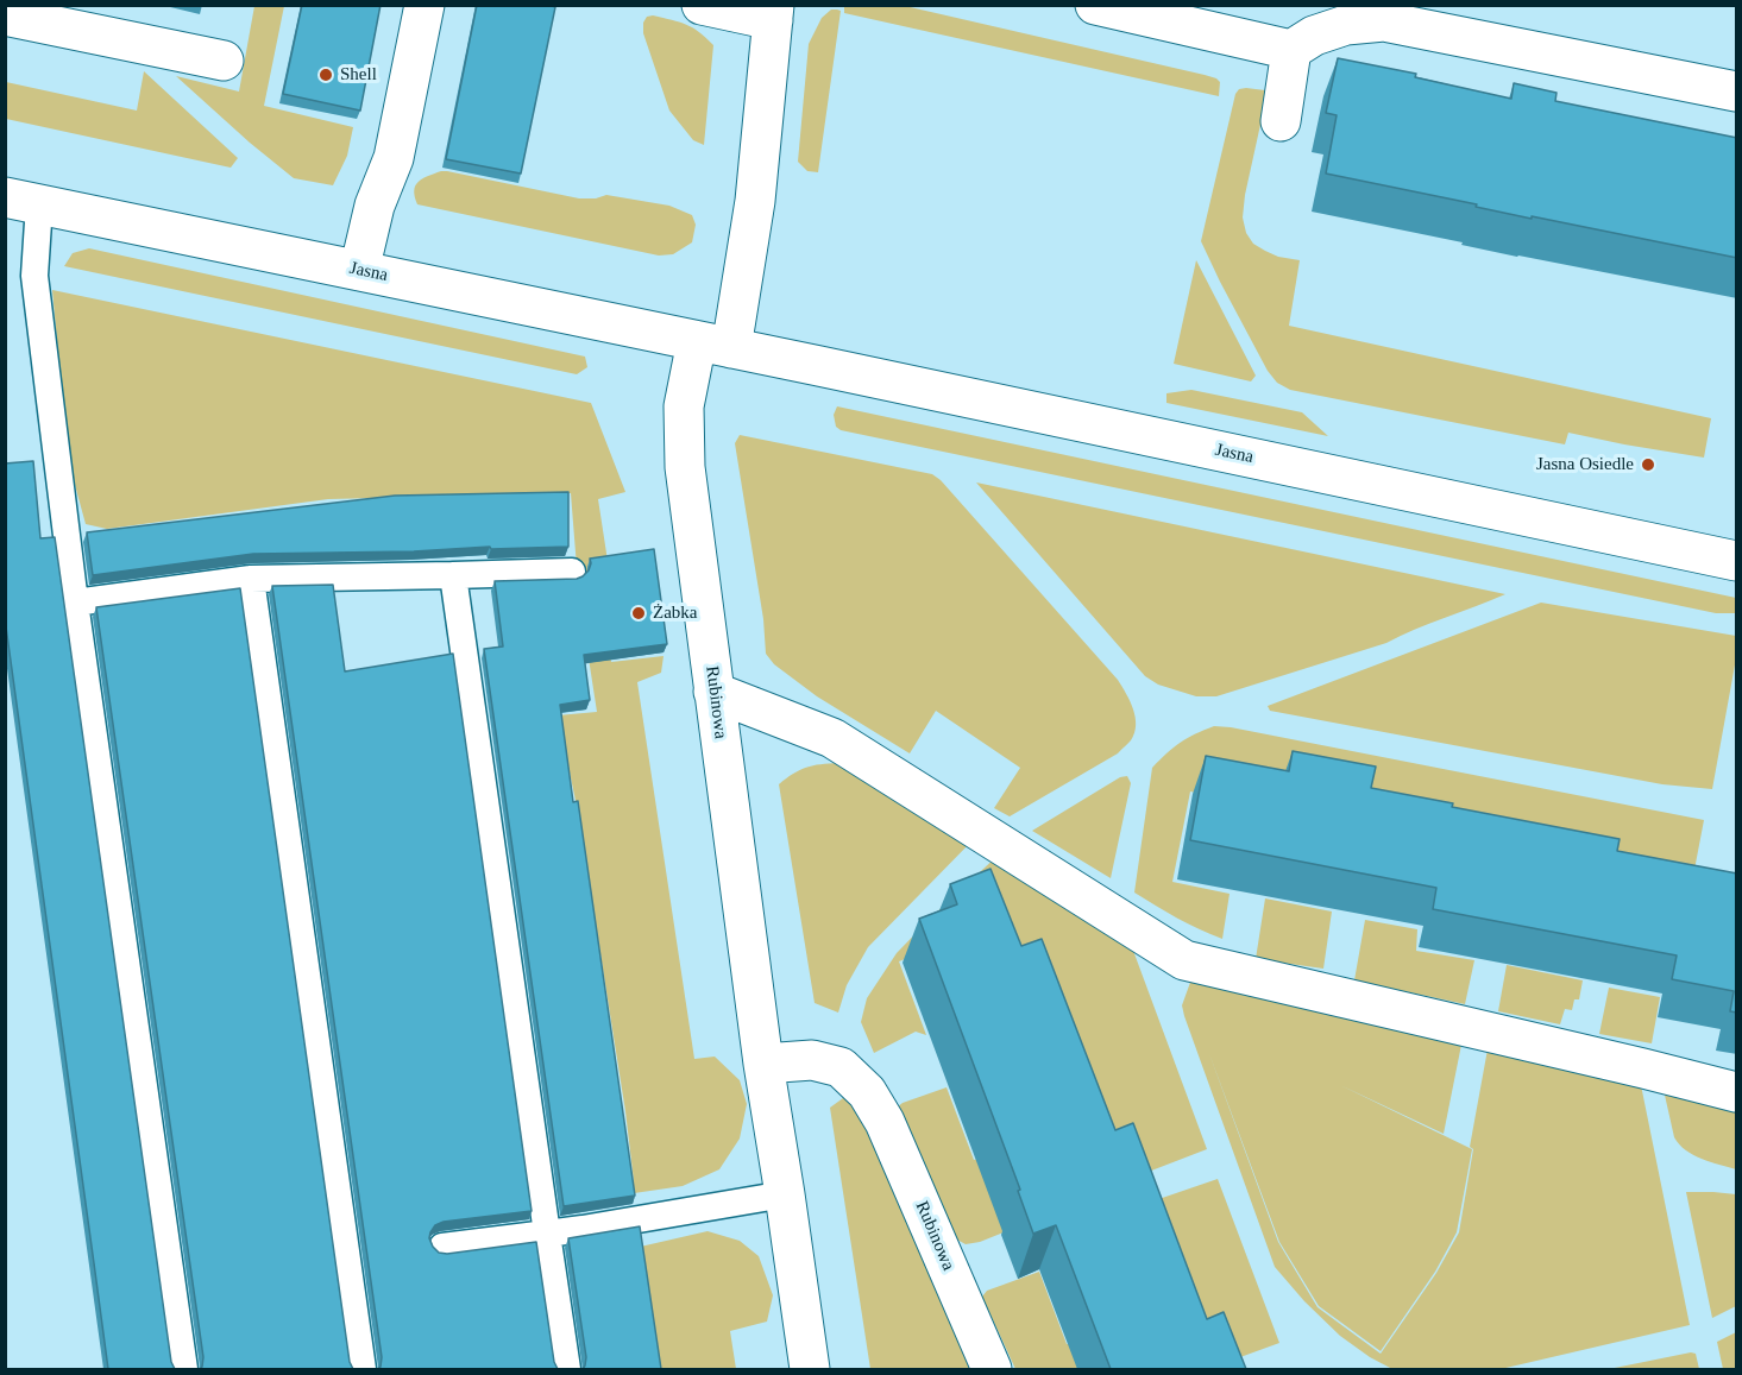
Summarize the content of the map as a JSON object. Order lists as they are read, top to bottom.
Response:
{
  "streets": {
    "street": ["Jasna", "Rubinowa"]
  },
  "crossings": [
    ["Jasna", "Rubinowa"]
  ],
  "places": ["Shell", "Jasna Osiedle", "Żabka"]
}
